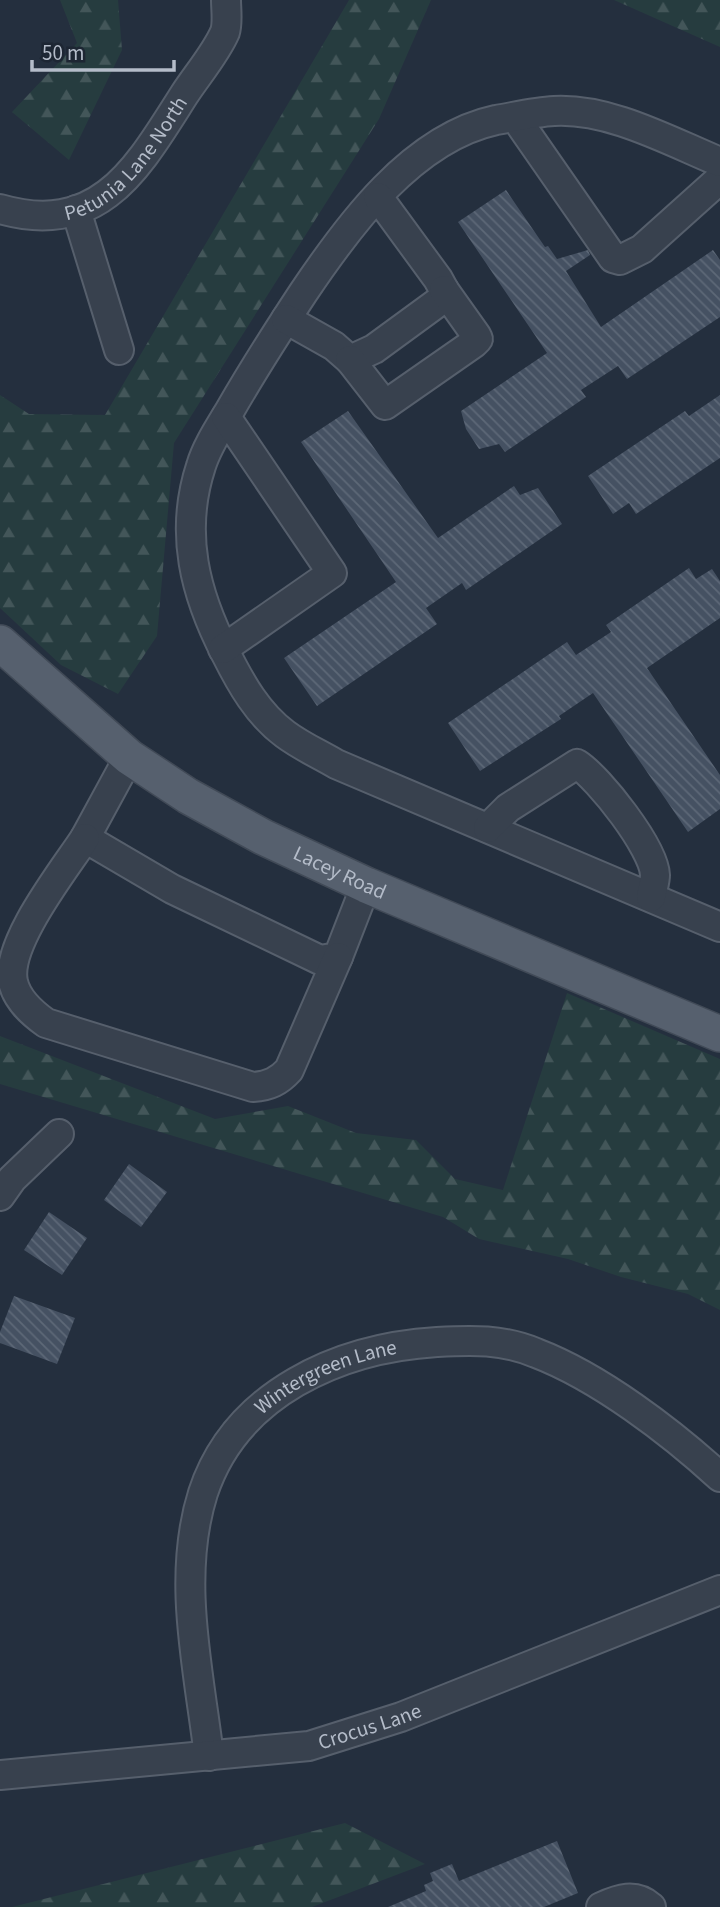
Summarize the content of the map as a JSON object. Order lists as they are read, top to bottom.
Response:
{
  "streets": {
    "main road": ["Lacey Road"],
    "street": ["Petunia Lane North", "Wintergreen Lane", "Crocus Lane"]
  },
  "crossings": [
    ["Wintergreen Lane", "Crocus Lane"]
  ],
  "scale_bar": "50 m"
}
